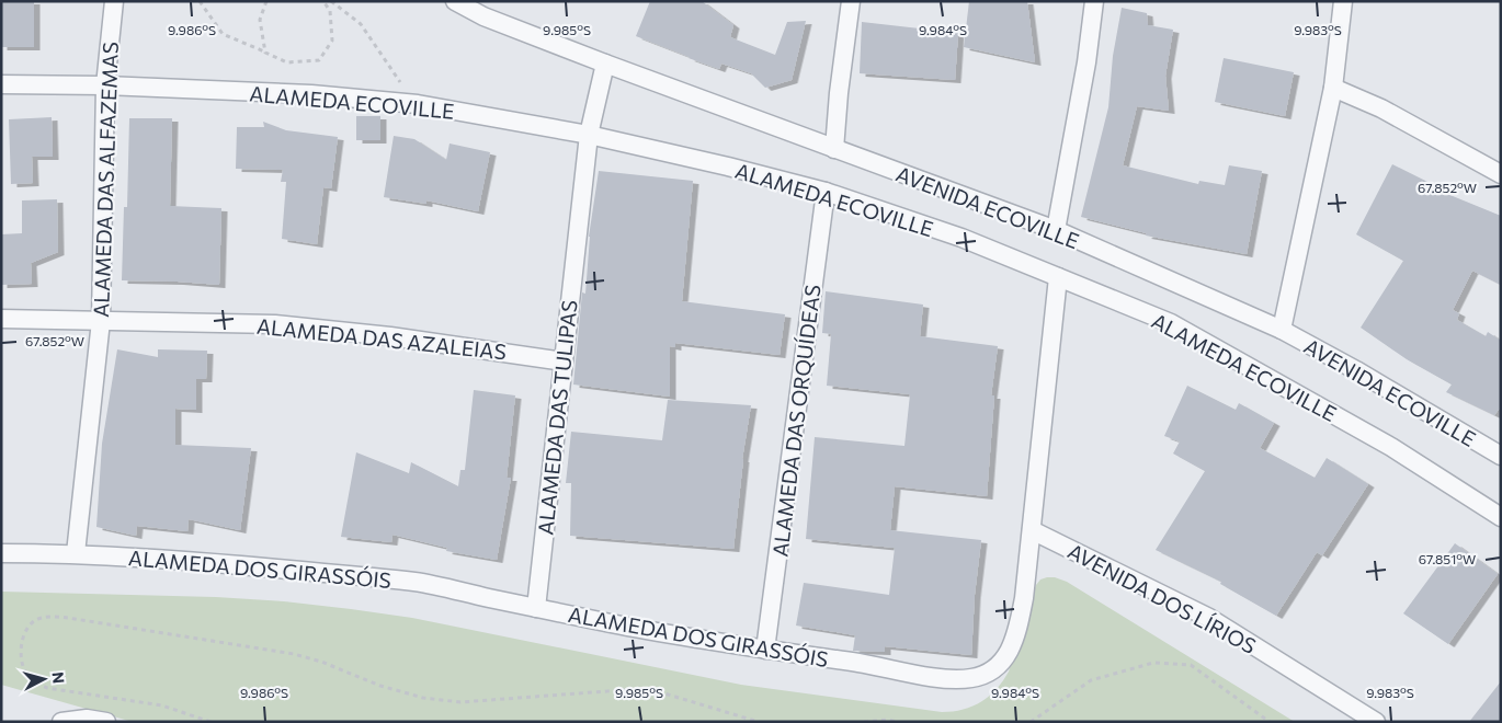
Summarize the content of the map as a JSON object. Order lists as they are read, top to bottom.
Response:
{
  "streets": {
    "street": [
      "ALAMEDA ECOVILLE",
      "ALAMEDA DAS ALFAZEMAS",
      "AVENIDA ECOVILLE",
      "ALAMEDA DAS AZALEIAS",
      "ALAMEDA DAS TULIPAS",
      "ALAMEDA DAS ORQUÍDEAS",
      "ALAMEDA DOS GIRASSÓIS",
      "AVENIDA DOS LÍRIOS"
    ]
  },
  "crossings": [
    ["ALAMEDA ECOVILLE", "ALAMEDA DAS ALFAZEMAS"],
    ["ALAMEDA ECOVILLE", "ALAMEDA DAS TULIPAS"],
    ["ALAMEDA ECOVILLE", "ALAMEDA DAS ORQUÍDEAS"],
    ["ALAMEDA ECOVILLE", "ALAMEDA DOS GIRASSÓIS"],
    ["ALAMEDA DAS ALFAZEMAS", "ALAMEDA DAS AZALEIAS"],
    ["ALAMEDA DAS ALFAZEMAS", "ALAMEDA DOS GIRASSÓIS"],
    ["AVENIDA ECOVILLE", "ALAMEDA DAS TULIPAS"],
    ["ALAMEDA DAS AZALEIAS", "ALAMEDA DAS TULIPAS"],
    ["ALAMEDA DAS TULIPAS", "ALAMEDA DOS GIRASSÓIS"],
    ["ALAMEDA DAS ORQUÍDEAS", "ALAMEDA DOS GIRASSÓIS"],
    ["ALAMEDA DOS GIRASSÓIS", "AVENIDA DOS LÍRIOS"]
  ],
  "north": "right",
  "coordinates": [
    "9.986°S",
    "9.985°S",
    "9.984°S",
    "9.983°S",
    "67.852°W",
    "67.851°W"
  ]
}
